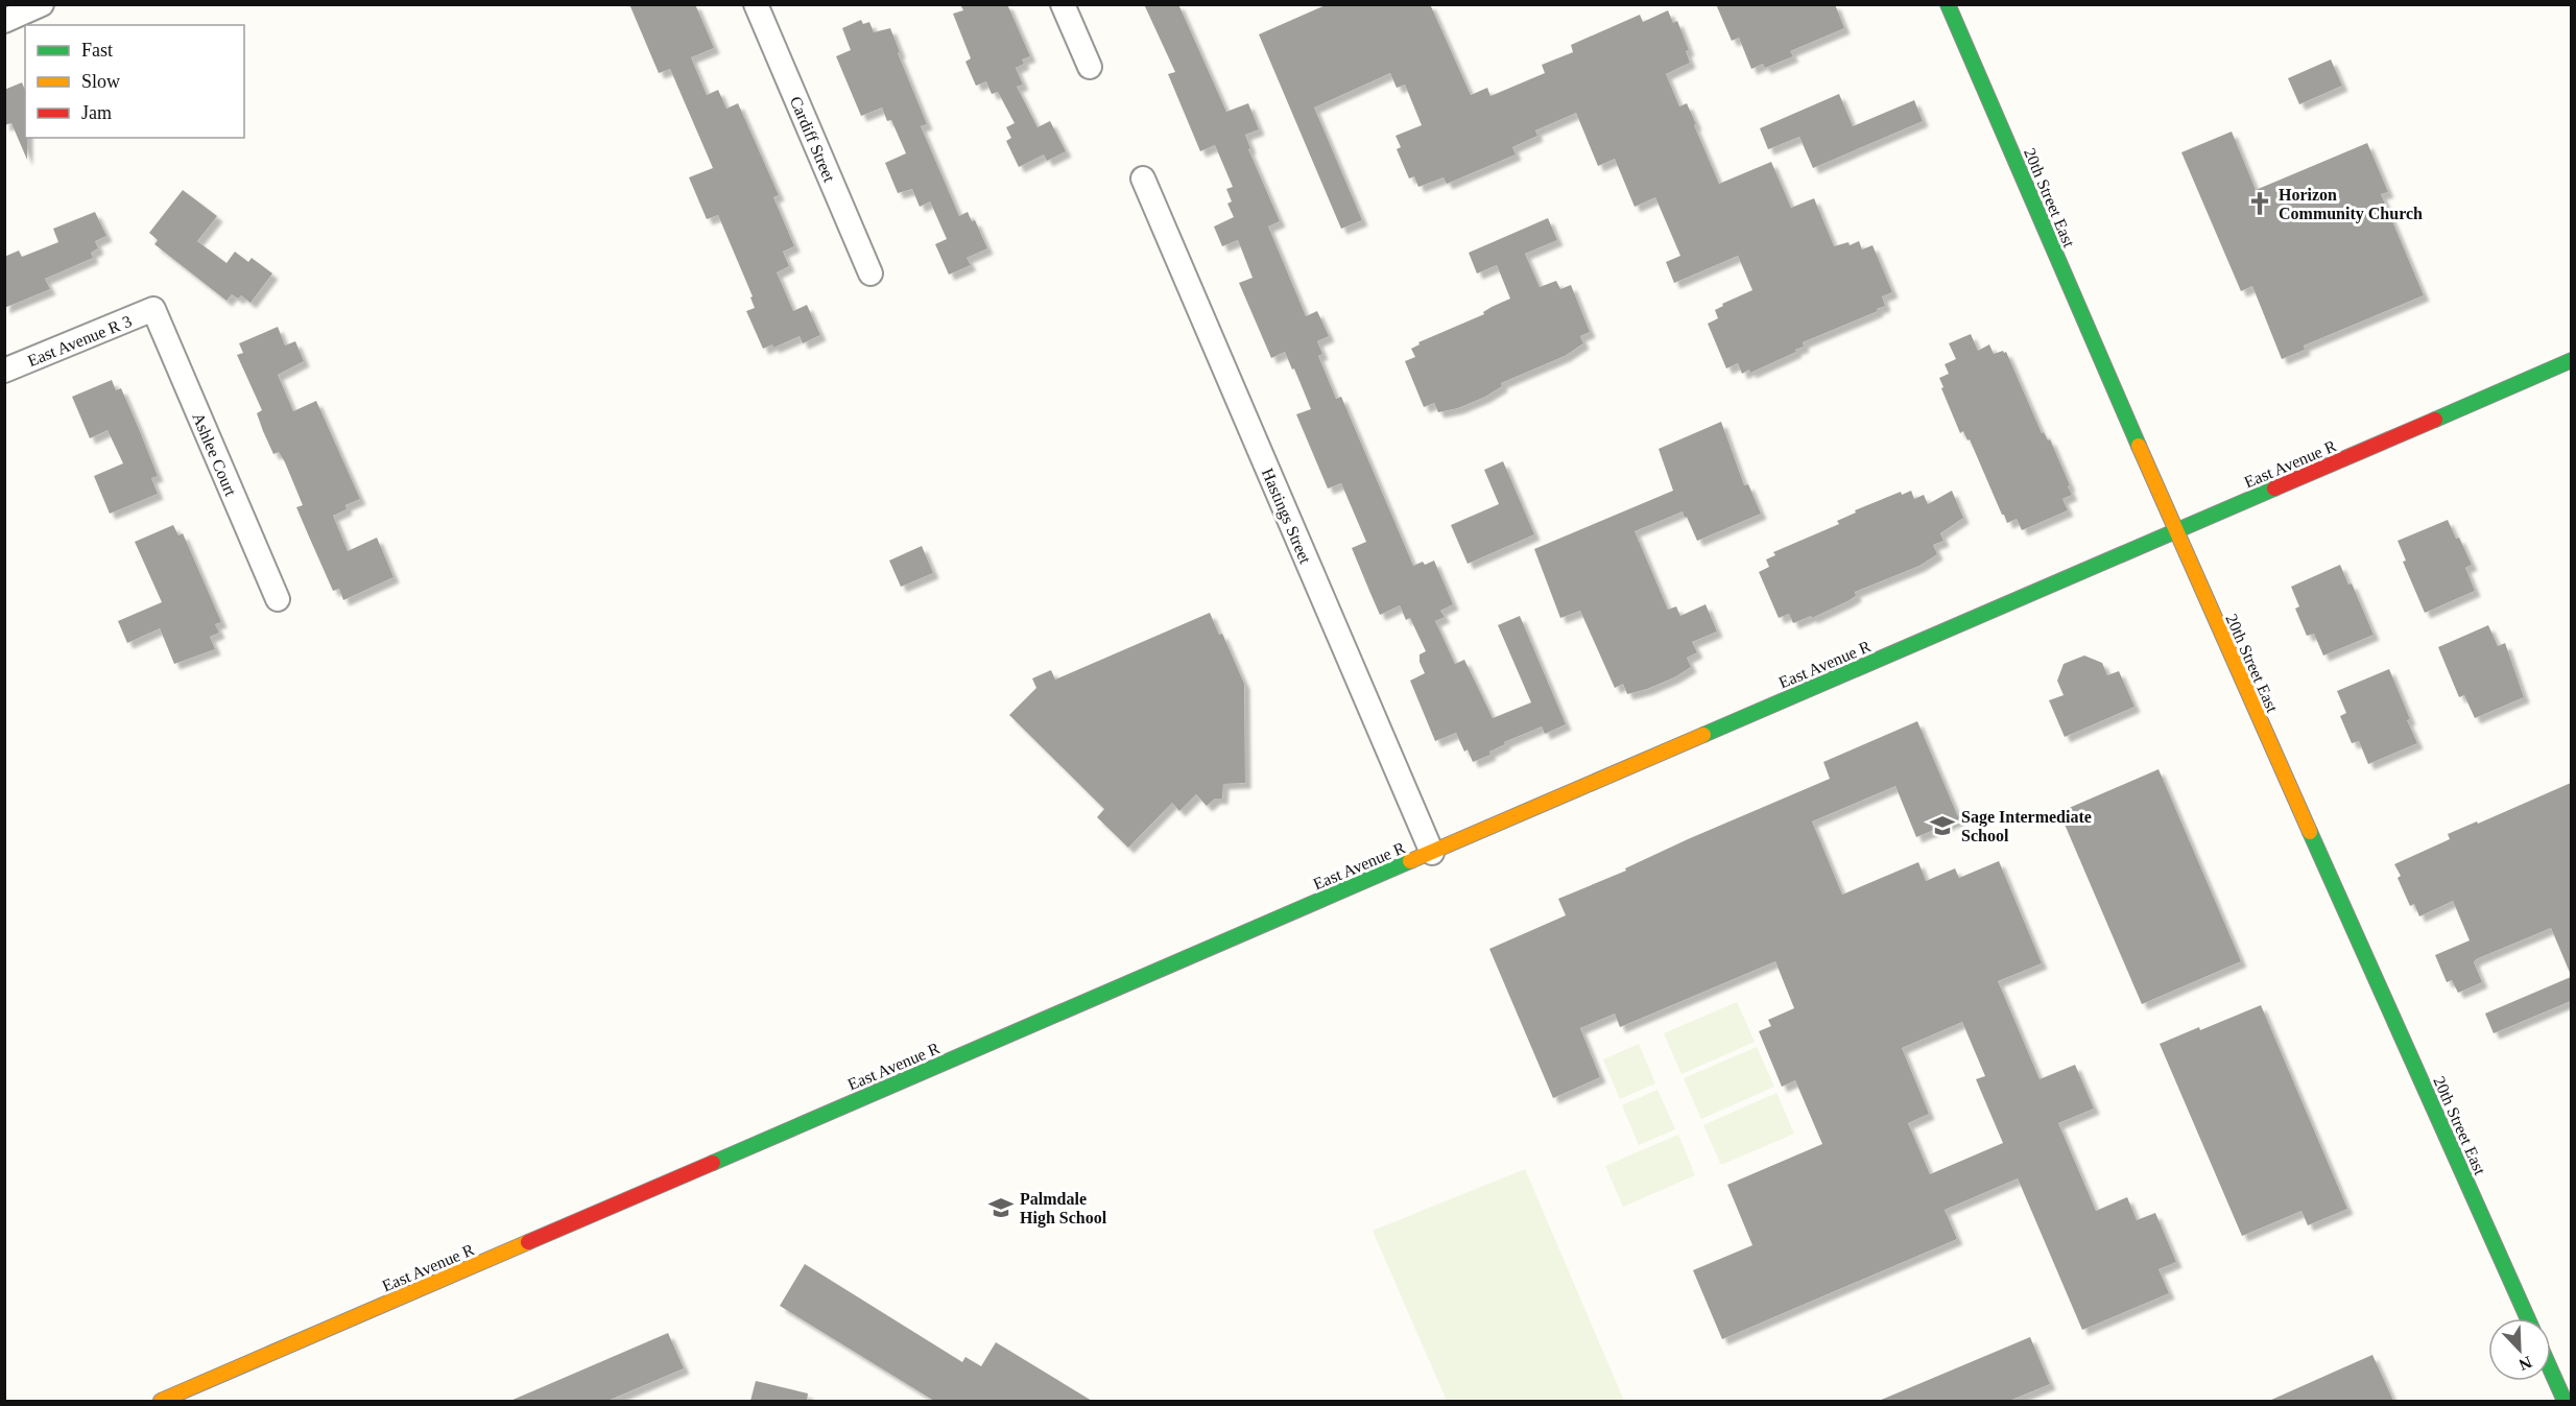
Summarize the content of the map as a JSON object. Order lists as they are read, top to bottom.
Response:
{
  "streets": {
    "main road": ["20th Street East", "East Avenue R"],
    "street": [
      "Cardiff Street",
      "East Avenue R 3",
      "Ashlee Court",
      "Hastings Street"
    ]
  },
  "crossings": [
    ["20th Street East", "East Avenue R"],
    ["East Avenue R 3", "Ashlee Court"],
    ["East Avenue R", "Hastings Street"]
  ],
  "places": {
    "church": ["Horizon Community Church"],
    "school or university": ["Sage Intermediate School", "Palmdale High School"]
  },
  "legend": ["Fast", "Slow", "Jam"],
  "north": "bottom right"
}
